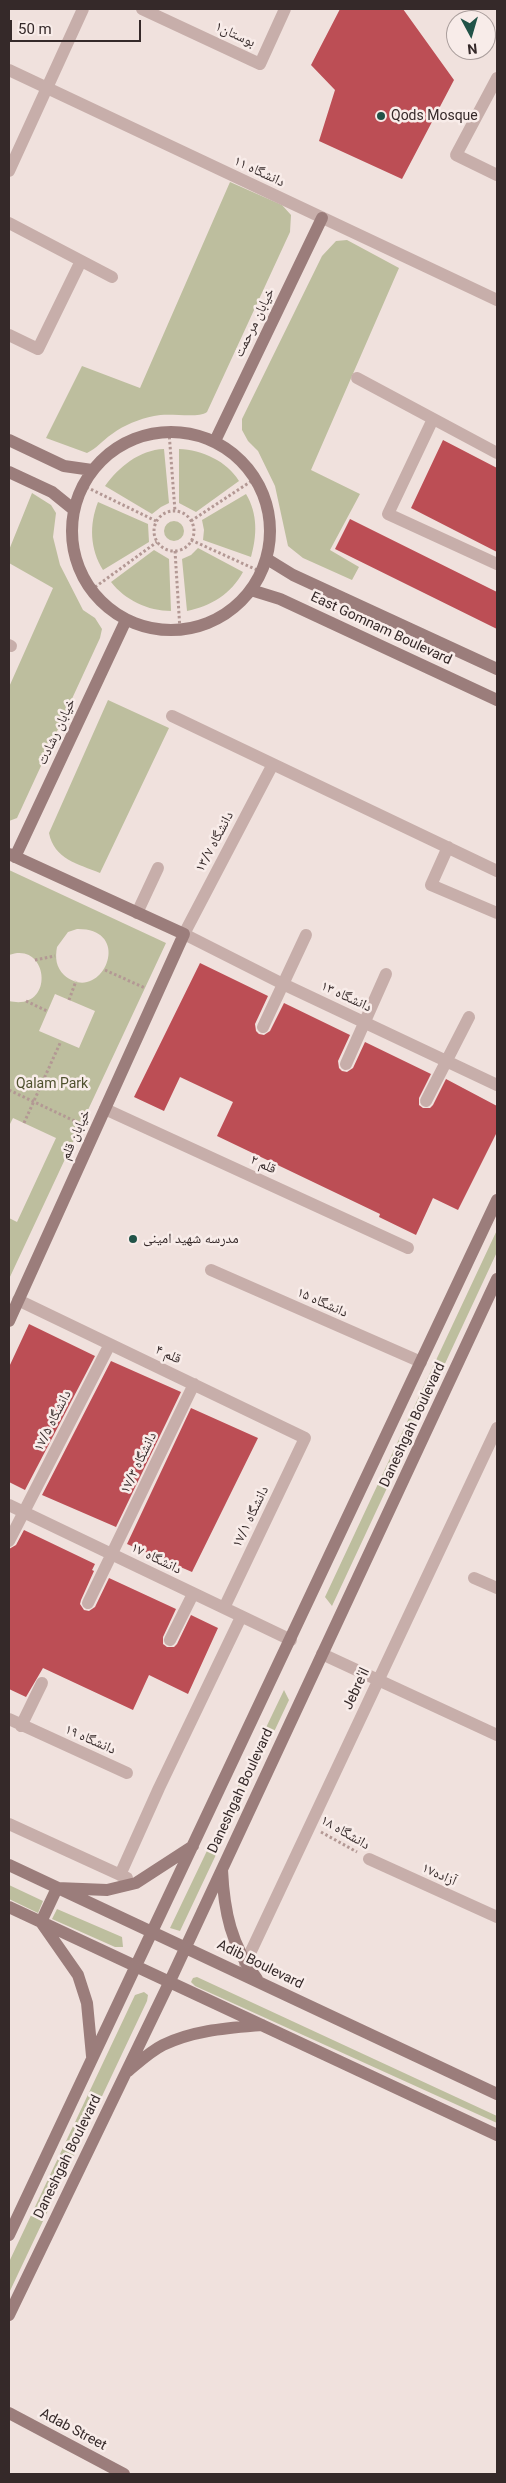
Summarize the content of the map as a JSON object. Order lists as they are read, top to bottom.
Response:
{
  "streets": {
    "main road": [
      "خیابان مرحمت",
      "East Gomnam Boulevard",
      "خیابان رشادت",
      "خیابان قلم",
      "Daneshgah Boulevard",
      "Adib Boulevard",
      "Adab Street"
    ],
    "street": [
      "بوستان۱",
      "دانشگاه ۱۱",
      "دانشگاه ۱۳/۷",
      "دانشگاه ۱۳",
      "قلم ۲",
      "دانشگاه ۱۵",
      "قلم ۴",
      "دانشگاه ۱۷/۵",
      "دانشگاه ۱۷/۳",
      "دانشگاه ۱۷/۱",
      "دانشگاه ۱۷",
      "Jebre'il",
      "دانشگاه ۱۹",
      "آزاده۱۷"
    ],
    "path": ["دانشگاه ۱۸"]
  },
  "crossings": [
    ["دانشگاه ۱۱", "خیابان مرحمت"],
    ["دانشگاه ۱۳/۷", "دانشگاه ۱۳"],
    ["دانشگاه ۱۳/۷", "خیابان قلم"],
    ["دانشگاه ۱۳", "خیابان قلم"],
    ["خیابان قلم", "قلم ۲"],
    ["خیابان قلم", "قلم ۴"],
    ["دانشگاه ۱۵", "Daneshgah Boulevard"],
    ["قلم ۴", "دانشگاه ۱۷/۵"],
    ["قلم ۴", "دانشگاه ۱۷/۳"],
    ["قلم ۴", "دانشگاه ۱۷/۱"],
    ["دانشگاه ۱۷/۵", "دانشگاه ۱۷"],
    ["Daneshgah Boulevard", "دانشگاه ۱۷"],
    ["Daneshgah Boulevard", "Adib Boulevard"],
    ["دانشگاه ۱۷/۳", "دانشگاه ۱۷"],
    ["دانشگاه ۱۷/۱", "دانشگاه ۱۷"],
    ["Jebre'il", "دانشگاه ۱۸"],
    ["دانشگاه ۱۸", "آزاده۱۷"]
  ],
  "parks": ["Qalam Park"],
  "places": ["Qods Mosque", "مدرسه شهید امینی"],
  "scale_bar": "50 m",
  "north": "bottom"
}
